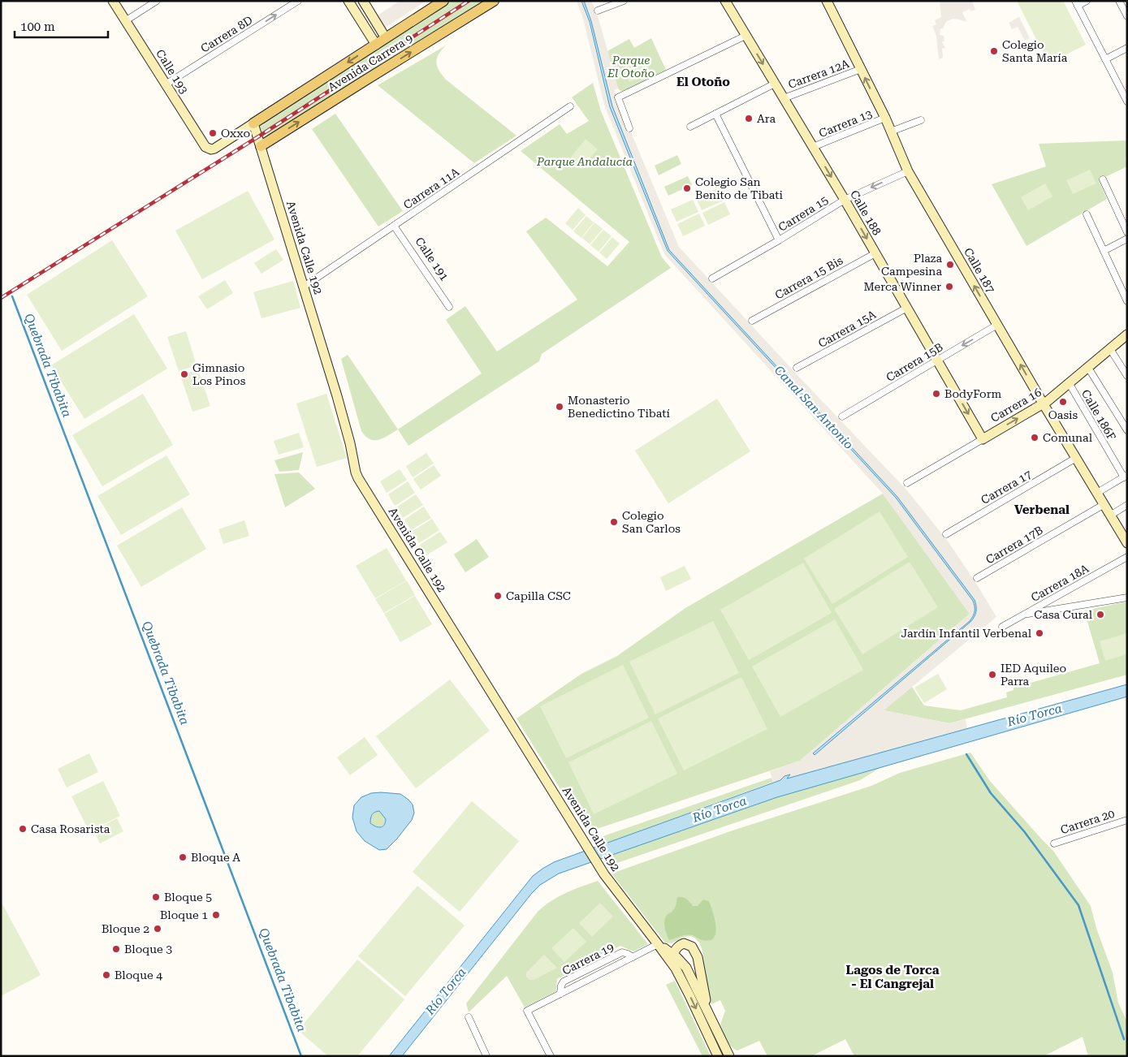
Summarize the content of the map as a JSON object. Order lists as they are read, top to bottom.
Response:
{
  "streets": {
    "main road": [
      "Avenida Carrera 9",
      "Calle 193",
      "Calle 188",
      "Avenida Calle 192",
      "Calle 187",
      "Carrera 16"
    ],
    "street": [
      "Carrera 8D",
      "Carrera 12A",
      "Carrera 13",
      "Carrera 11A",
      "Carrera 15",
      "Calle 191",
      "Carrera 15 Bis",
      "Carrera 15A",
      "Carrera 15B",
      "Calle 186F",
      "Carrera 17",
      "Carrera 17B",
      "Carrera 18A",
      "Carrera 20",
      "Carrera 19"
    ]
  },
  "crossings": [
    ["Carrera 8D", "Calle 193"],
    ["Avenida Carrera 9", "Calle 193"],
    ["Avenida Carrera 9", "Avenida Calle 192"],
    ["Carrera 12A", "Calle 188"],
    ["Carrera 12A", "Calle 187"],
    ["Carrera 13", "Calle 188"],
    ["Carrera 13", "Calle 187"],
    ["Carrera 11A", "Avenida Calle 192"],
    ["Carrera 11A", "Calle 191"],
    ["Calle 188", "Carrera 15"],
    ["Calle 188", "Carrera 15 Bis"],
    ["Calle 188", "Carrera 15A"],
    ["Calle 188", "Carrera 15B"],
    ["Calle 188", "Carrera 16"],
    ["Carrera 15", "Calle 187"],
    ["Avenida Calle 192", "Carrera 19"],
    ["Calle 187", "Carrera 15B"],
    ["Calle 187", "Carrera 16"],
    ["Calle 187", "Carrera 17"],
    ["Calle 187", "Carrera 17B"],
    ["Carrera 16", "Calle 186F"]
  ],
  "one_way": [
    "Carrera 8D",
    "Calle 188",
    "Calle 187",
    "Carrera 15B"
  ],
  "districts": ["El Otoño", "Verbenal", "Lagos de Torca - El Cangrejal"],
  "water": ["Quebrada Tibabita", "Canal San Antonio", "Río Torca"],
  "parks": ["Parque El Otoño", "Parque Andalucía"],
  "places": [
    "Colegio Santa María",
    "Ara",
    "Oxxo",
    "Colegio San Benito de Tibati",
    "Plaza Campesina",
    "Merca Winner",
    "Gimnasio Los Pinos",
    "BodyForm",
    "Oasis",
    "Monasterio Benedictino Tibatí",
    "Comunal",
    "Colegio San Carlos",
    "Capilla CSC",
    "Casa Cural",
    "Jardín Infantil Verbenal",
    "IED Aquileo Parra",
    "Casa Rosarista",
    "Bloque A",
    "Bloque 5",
    "Bloque 1",
    "Bloque 2",
    "Bloque 3",
    "Bloque 4"
  ],
  "scale_bar": "100 m"
}
